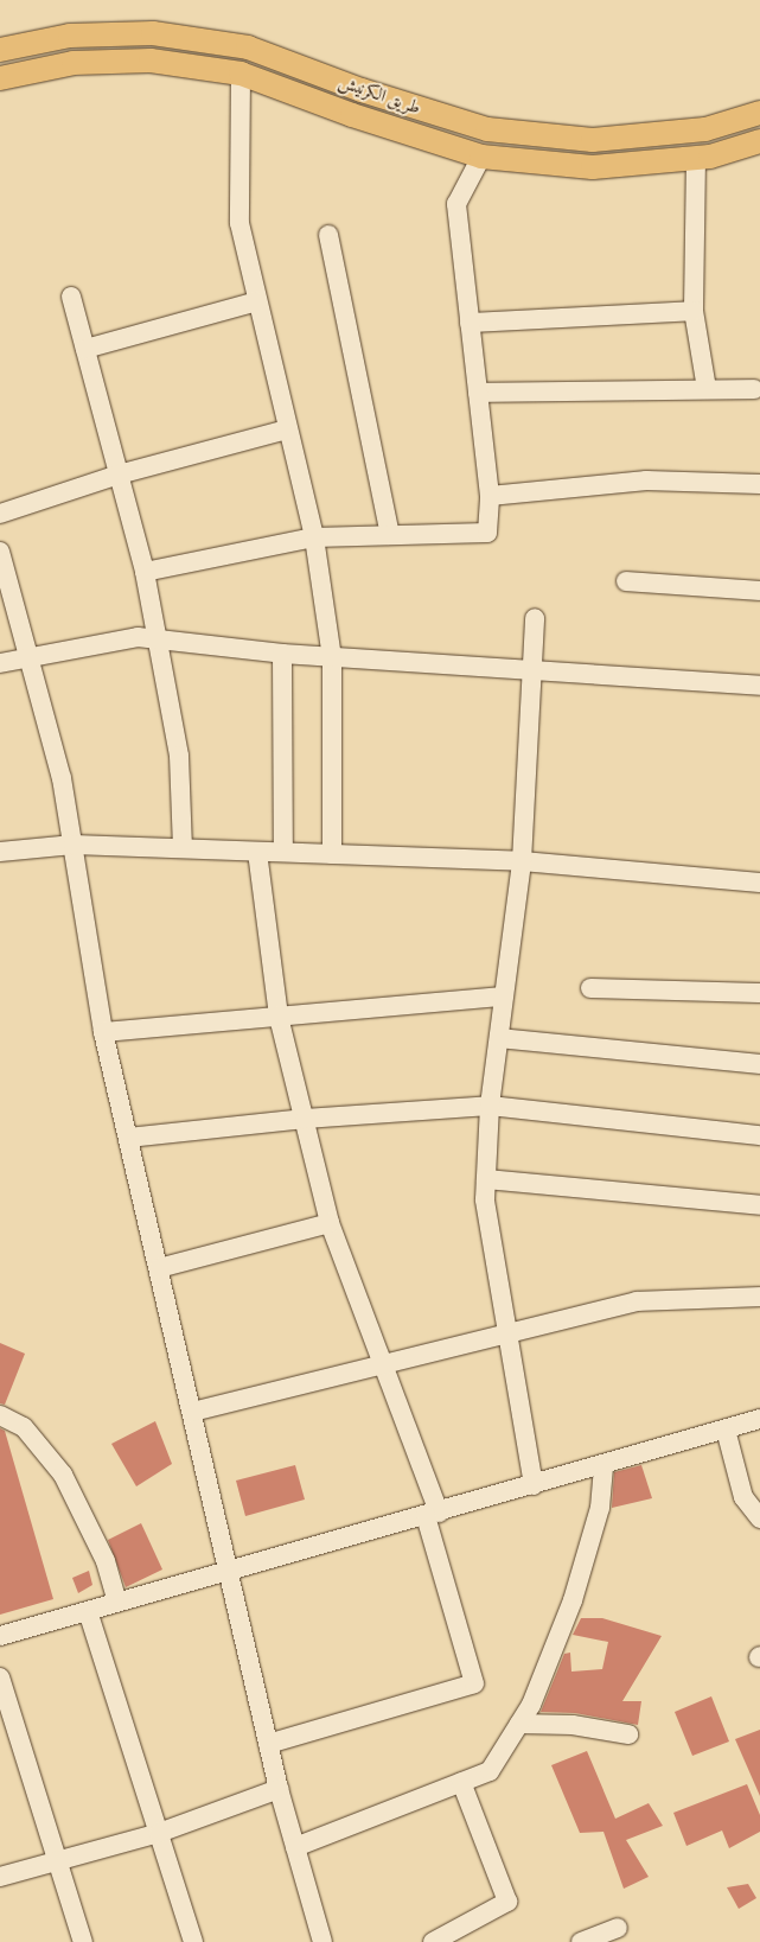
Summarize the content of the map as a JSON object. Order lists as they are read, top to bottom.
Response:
{
  "streets": {
    "main road": ["طريق الكرنيش"]
  }
}
